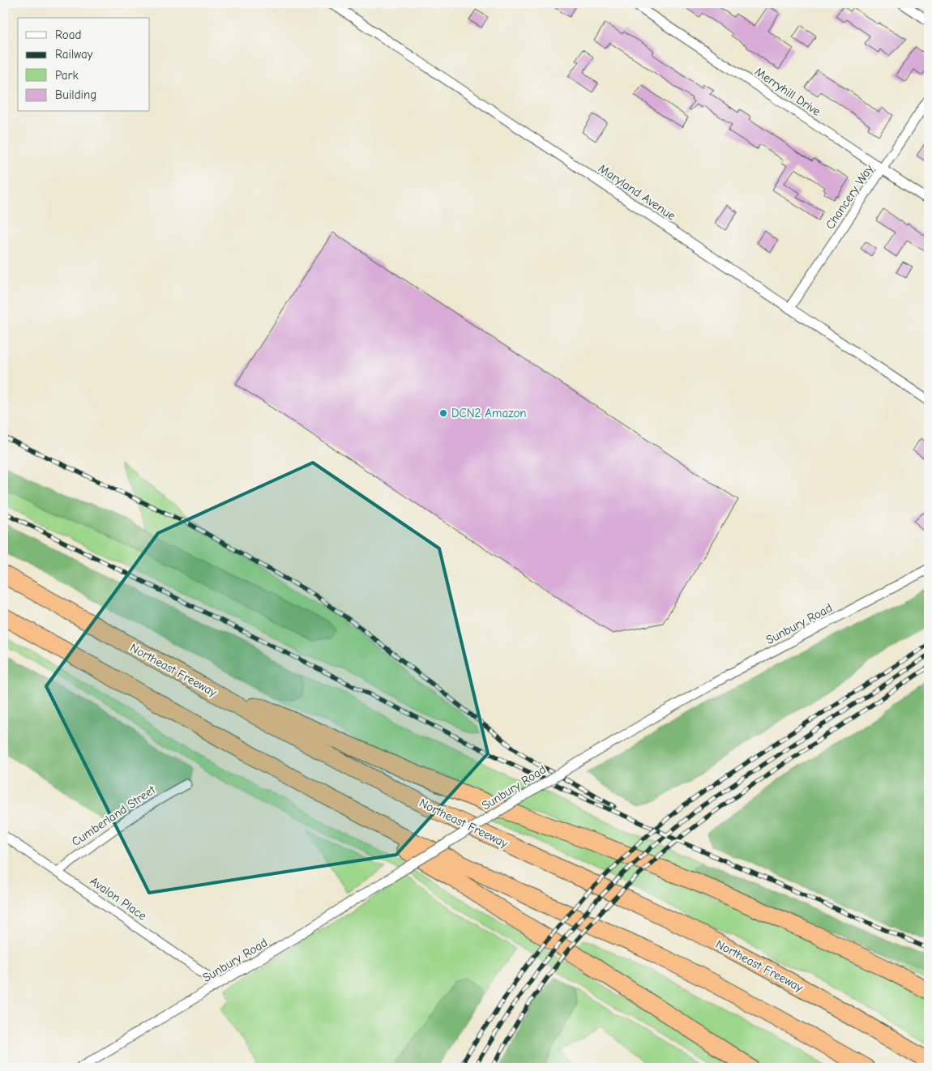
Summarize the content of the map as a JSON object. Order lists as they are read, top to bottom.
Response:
{
  "streets": {
    "highway": ["Northeast Freeway"],
    "street": [
      "Merryhill Drive",
      "Maryland Avenue",
      "Chancery Way",
      "Sunbury Road",
      "Cumberland Street",
      "Avalon Place"
    ]
  },
  "crossings": [
    ["Merryhill Drive", "Chancery Way"],
    ["Maryland Avenue", "Chancery Way"],
    ["Sunbury Road", "Avalon Place"],
    ["Cumberland Street", "Avalon Place"]
  ],
  "places": ["DCN2 Amazon"],
  "legend": [
    "Road",
    "Railway",
    "Park",
    "Building"
  ]
}
